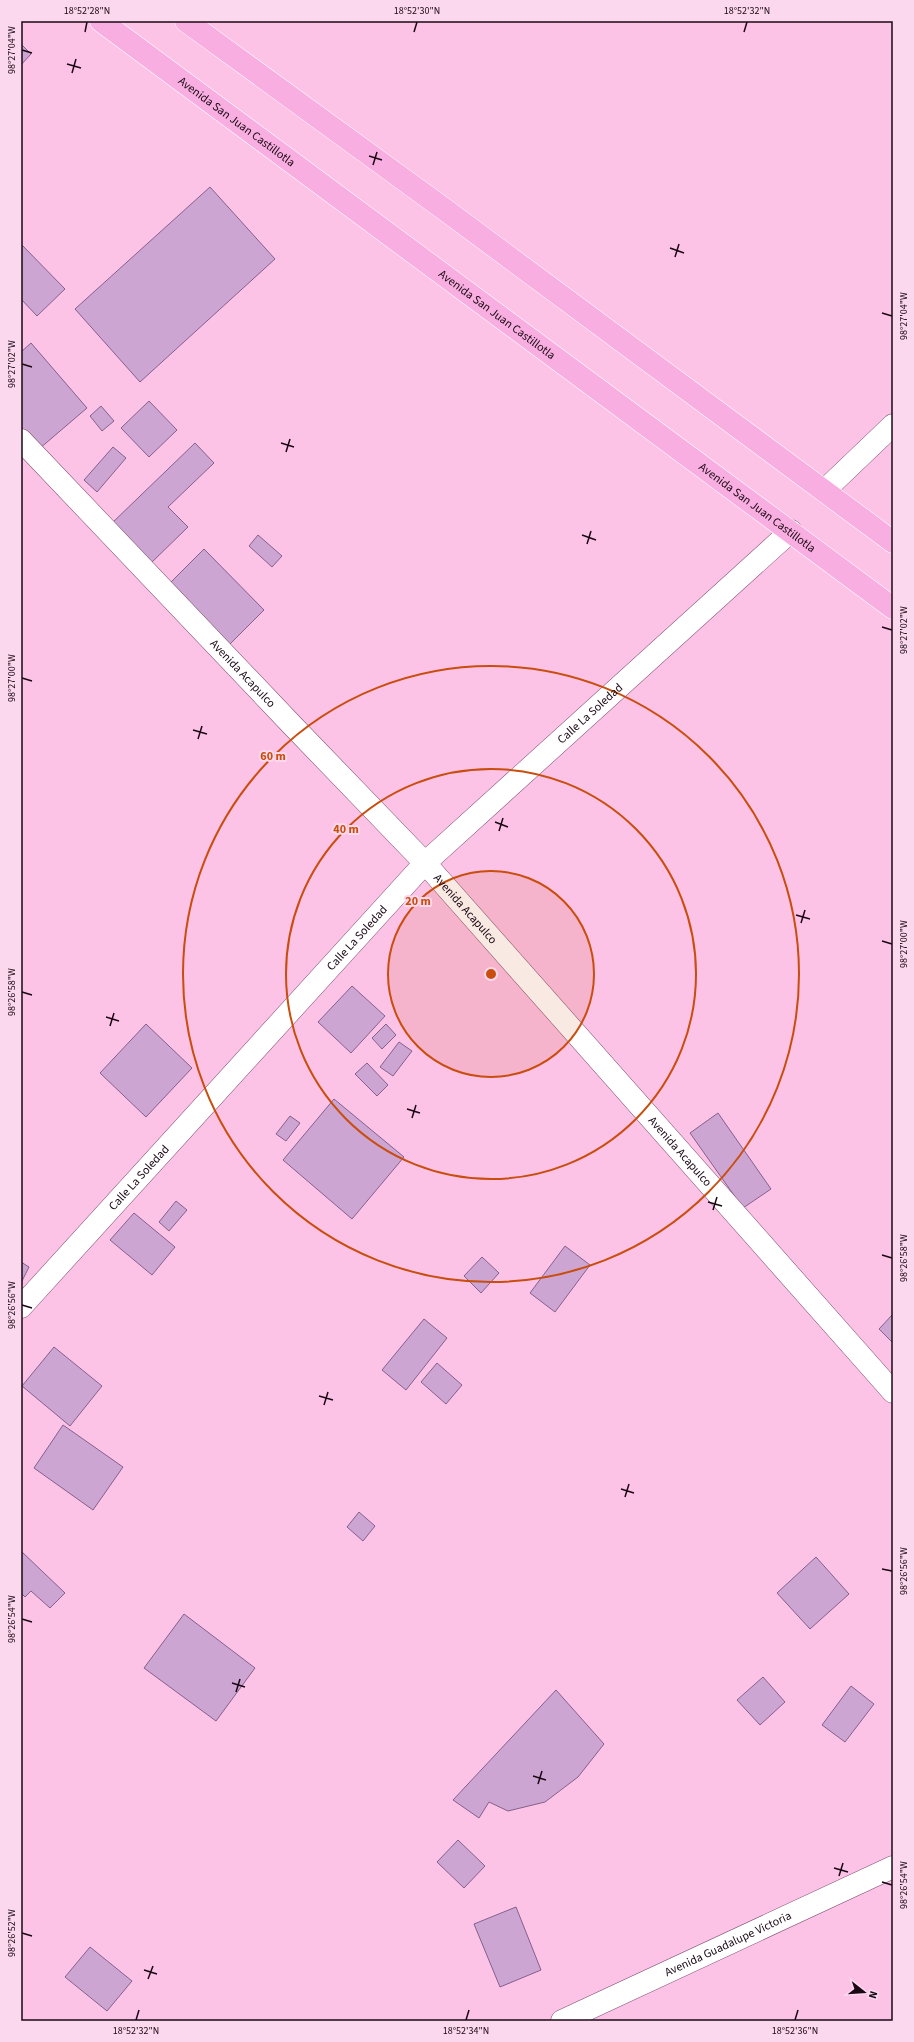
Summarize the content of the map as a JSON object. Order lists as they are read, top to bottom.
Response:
{
  "streets": {
    "main road": ["Avenida San Juan Castillotla"],
    "street": ["Avenida Acapulco", "Calle La Soledad", "Avenida Guadalupe Victoria"]
  },
  "crossings": [
    ["Avenida San Juan Castillotla", "Calle La Soledad"],
    ["Avenida Acapulco", "Calle La Soledad"]
  ],
  "north": "right",
  "coordinates": [
    "18°52'28\"N",
    "18°52'30\"N",
    "18°52'32\"N",
    "98°27'04\"W",
    "98°27'02\"W",
    "98°27'00\"W",
    "98°26'58\"W",
    "98°26'56\"W",
    "98°26'54\"W",
    "98°26'52\"W",
    "18°52'34\"N",
    "18°52'36\"N"
  ],
  "rings": ["60 m", "40 m", "20 m"]
}
